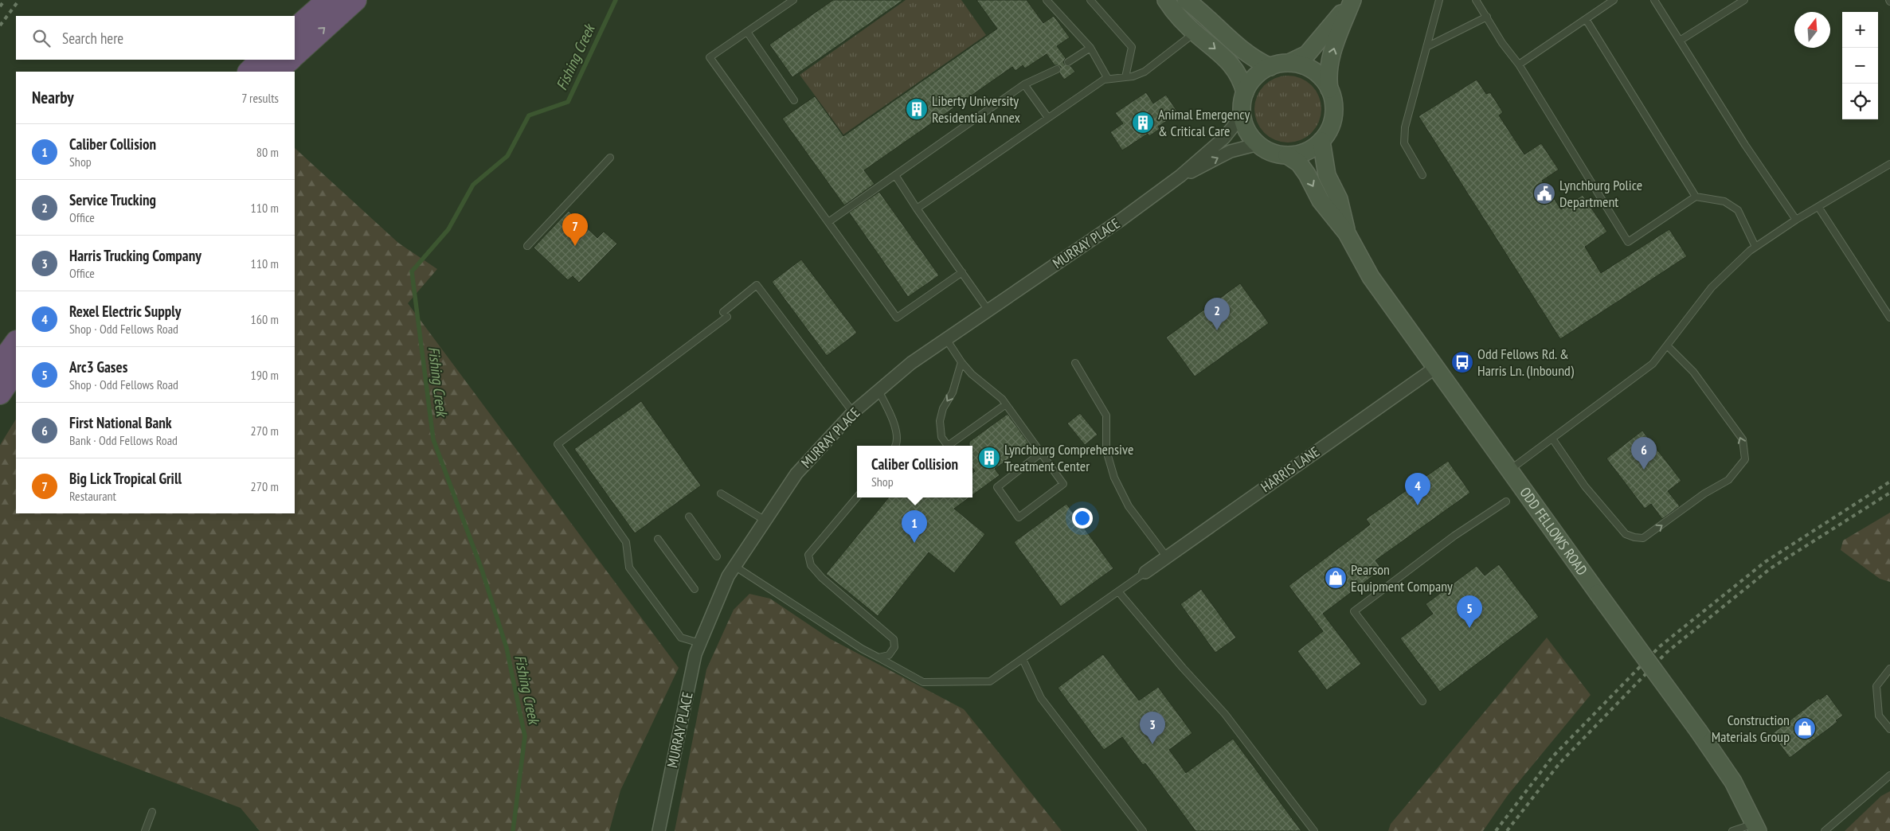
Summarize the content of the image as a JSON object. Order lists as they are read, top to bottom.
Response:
{
  "streets": {
    "main road": ["ODD FELLOWS ROAD"],
    "street": ["MURRAY PLACE", "HARRIS LANE"]
  },
  "crossings": [
    ["MURRAY PLACE", "ODD FELLOWS ROAD"],
    ["HARRIS LANE", "ODD FELLOWS ROAD"]
  ],
  "water": ["Fishing Creek"],
  "places": {
    "building": ["Liberty University Residential Annex", "Animal Emergency & Critical Care", "Lynchburg Comprehensive Treatment Center"],
    "public building": ["Lynchburg Police Department"],
    "bus stop": ["Odd Fellows Rd. & Harris Ln. (Inbound)"],
    "shop": ["Pearson Equipment Company", "Construction Materials Group"]
  },
  "north": "top",
  "page": {
    "map_buttons": ["+", "−"],
    "search": "Search here",
    "heading": ["Nearby", "7 results"],
    "list": [
      {
        "mark": "1",
        "name": "Caliber Collision",
        "note": "Shop",
        "value": "80 m"
      },
      {
        "mark": "2",
        "name": "Service Trucking",
        "note": "Office",
        "value": "110 m"
      },
      {
        "mark": "3",
        "name": "Harris Trucking Company",
        "note": "Office",
        "value": "110 m"
      },
      {
        "mark": "4",
        "name": "Rexel Electric Supply",
        "note": "Shop · Odd Fellows Road",
        "value": "160 m"
      },
      {
        "mark": "5",
        "name": "Arc3 Gases",
        "note": "Shop · Odd Fellows Road",
        "value": "190 m"
      },
      {
        "mark": "6",
        "name": "First National Bank",
        "note": "Bank · Odd Fellows Road",
        "value": "270 m"
      },
      {
        "mark": "7",
        "name": "Big Lick Tropical Grill",
        "note": "Restaurant",
        "value": "270 m"
      }
    ],
    "pins": [
      "7",
      "2",
      "6",
      "4",
      "1",
      "5",
      "3"
    ],
    "popup": ["Caliber Collision", "Shop"]
  }
}
